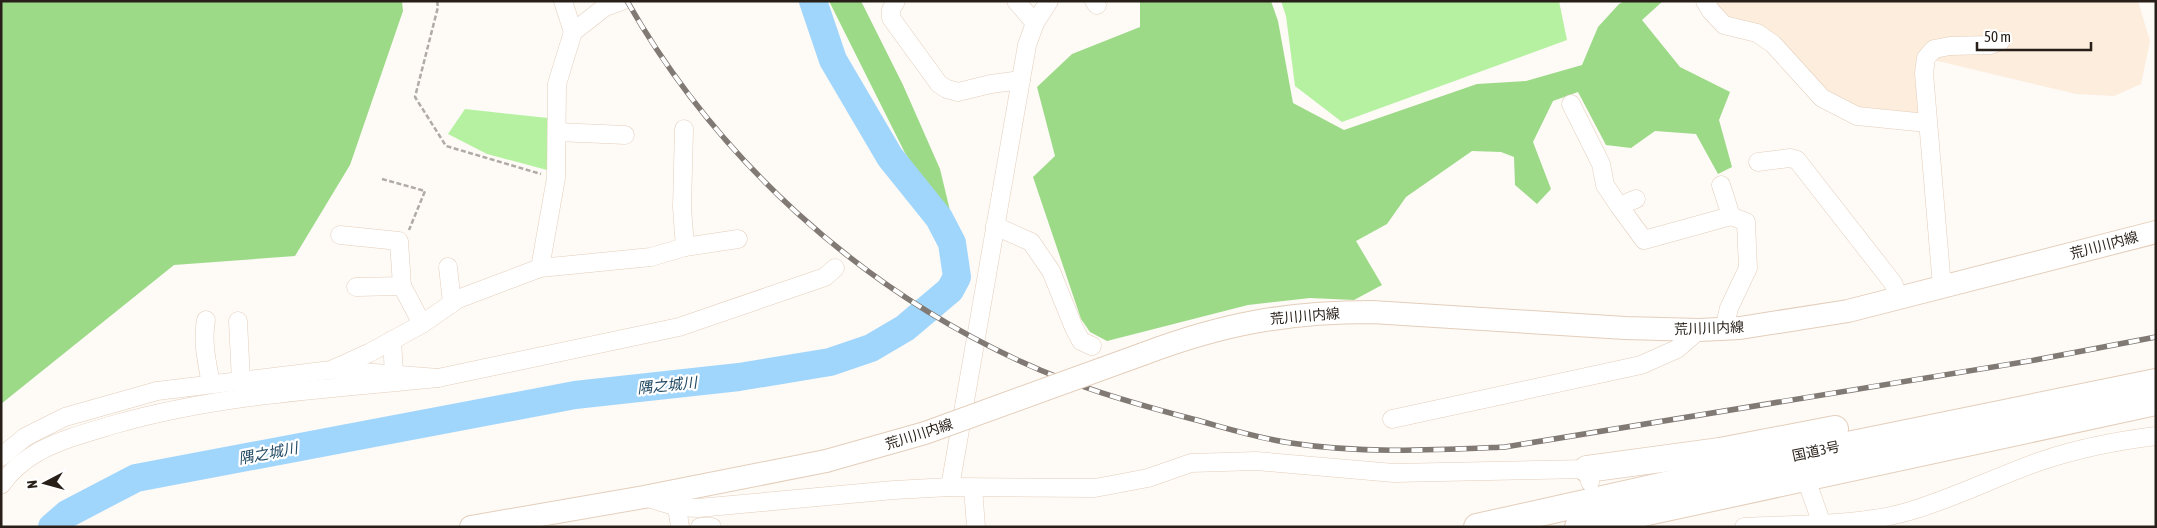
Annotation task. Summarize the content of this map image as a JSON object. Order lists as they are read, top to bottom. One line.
{"streets":{"highway":["国道3号"],"main road":["荒川川内線"]},"water":["隅之城川"],"scale_bar":"50 m","north":"left"}
